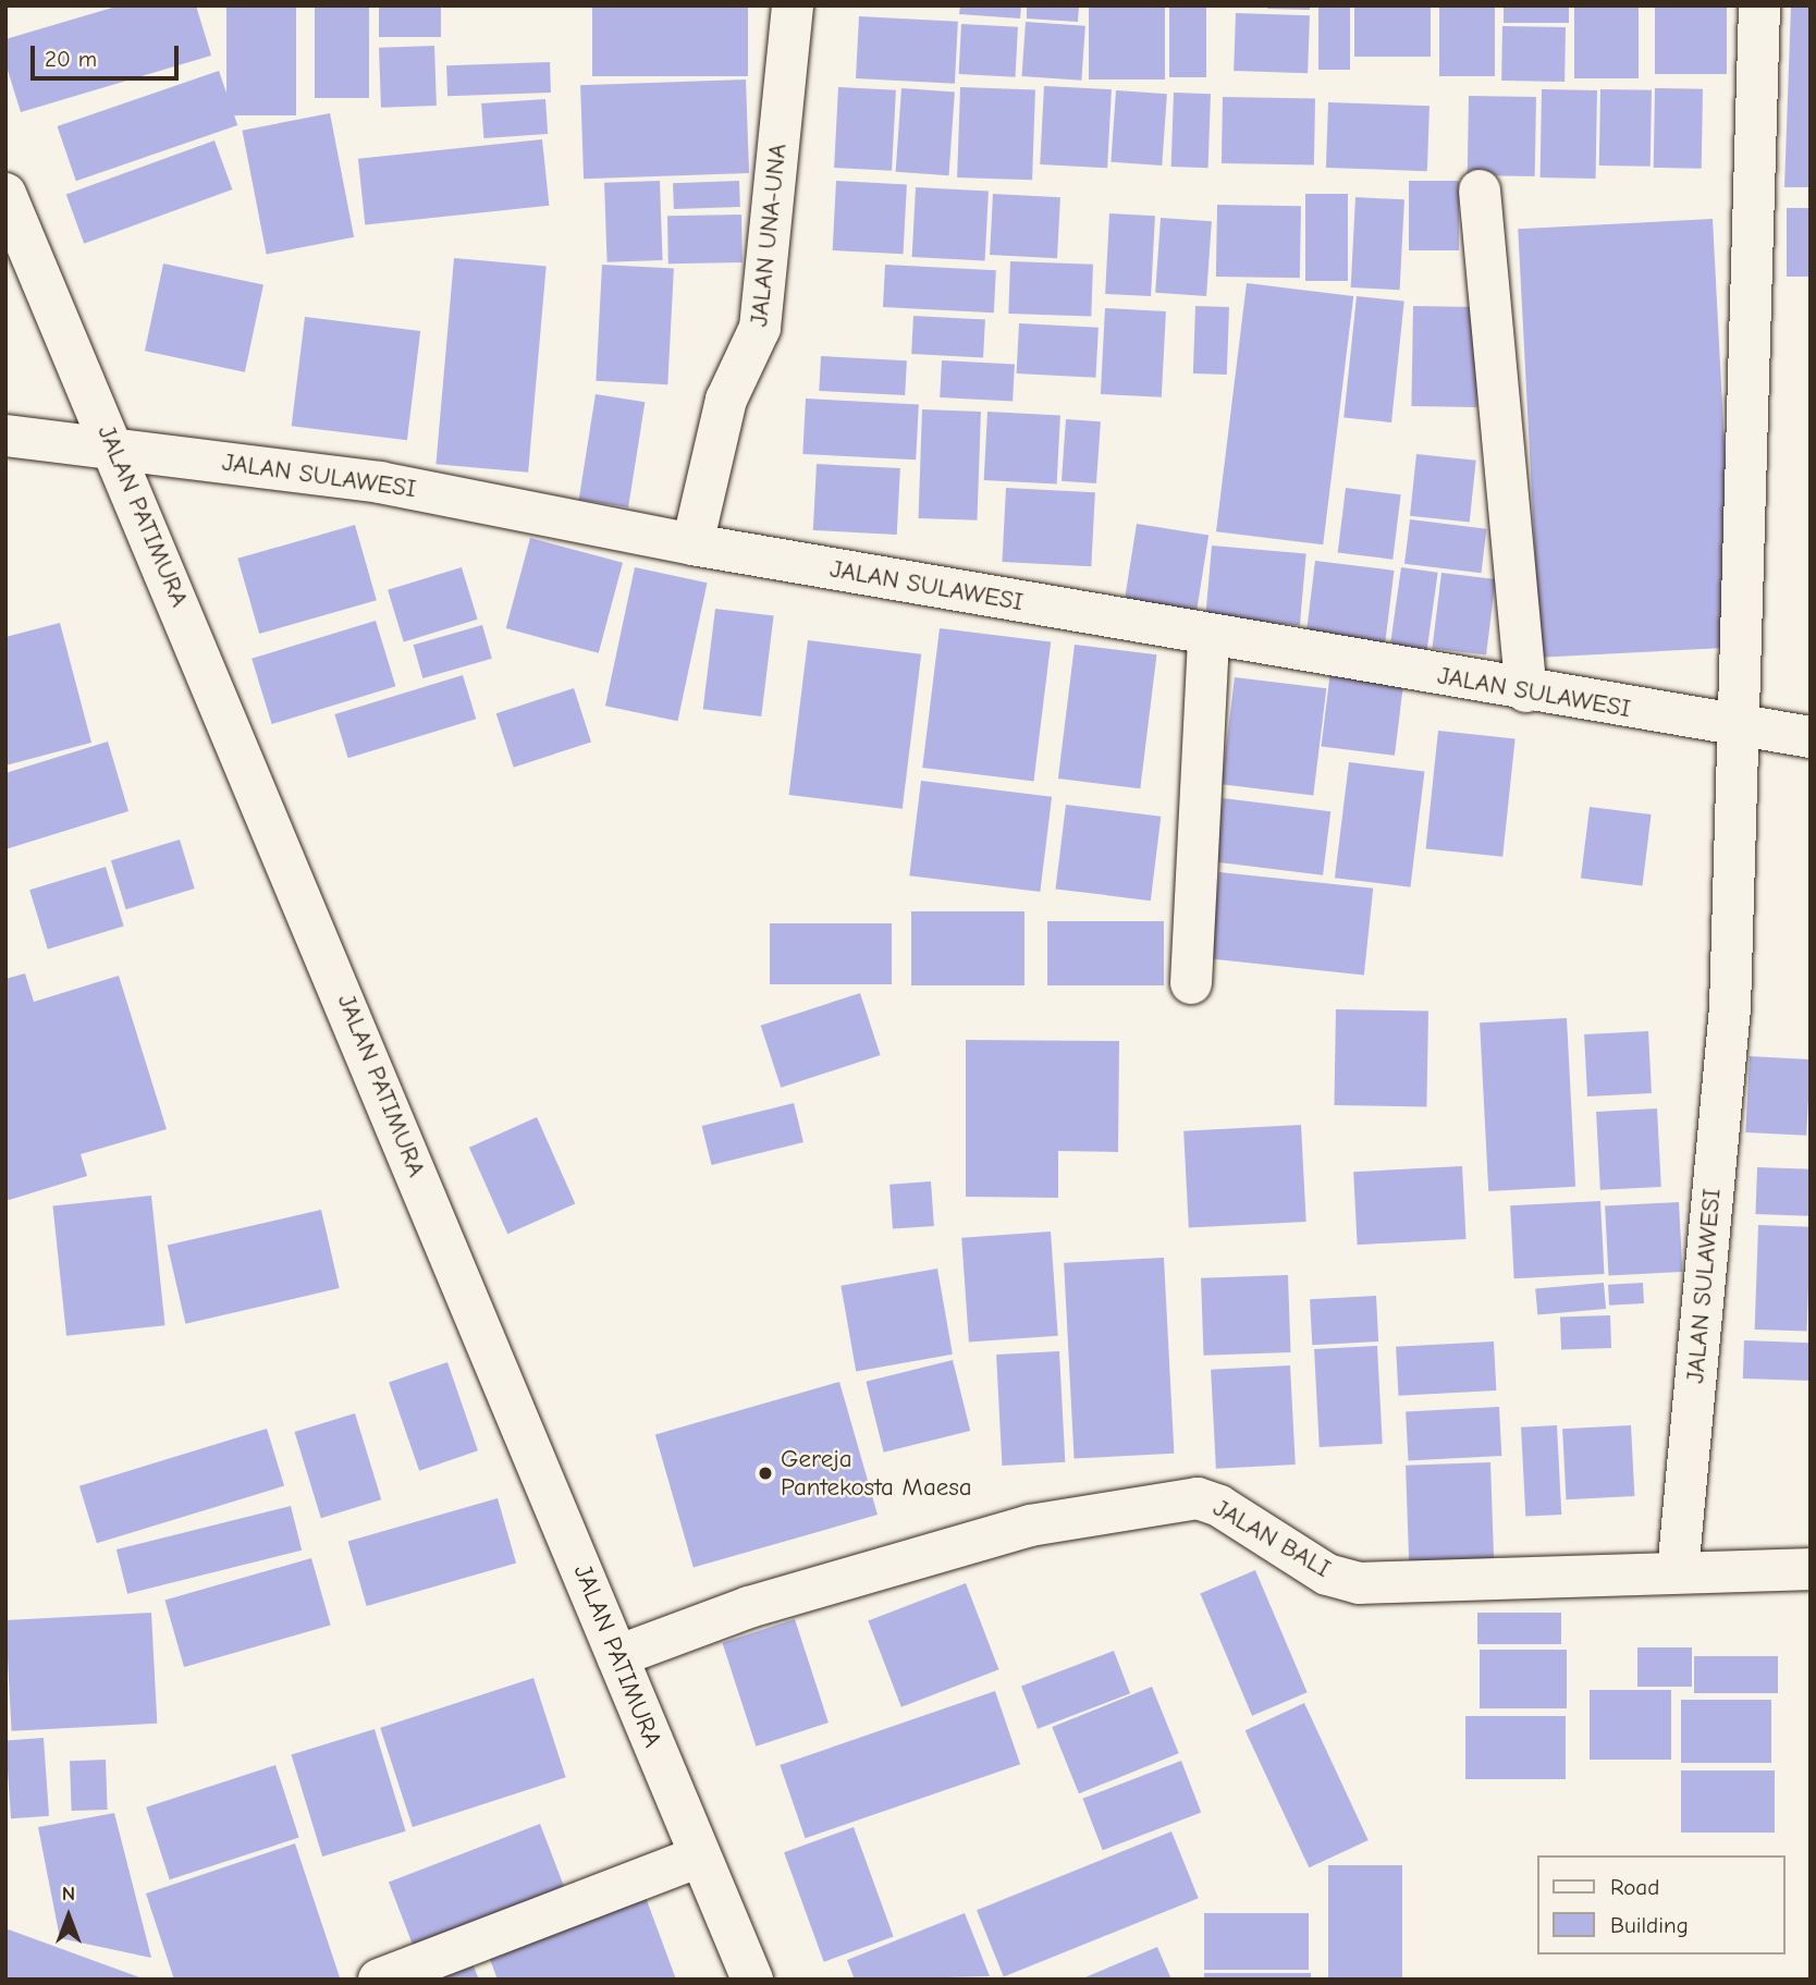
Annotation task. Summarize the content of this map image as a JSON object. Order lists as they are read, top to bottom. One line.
{"streets":{"street":["JALAN UNA-UNA","JALAN SULAWESI","JALAN PATIMURA","JALAN BALI"]},"crossings":[["JALAN UNA-UNA","JALAN SULAWESI"],["JALAN SULAWESI","JALAN PATIMURA"],["JALAN SULAWESI","JALAN BALI"],["JALAN PATIMURA","JALAN BALI"]],"places":["Gereja Pantekosta Maesa"],"legend":["Road","Building"],"scale_bar":"20 m","north":"top"}
